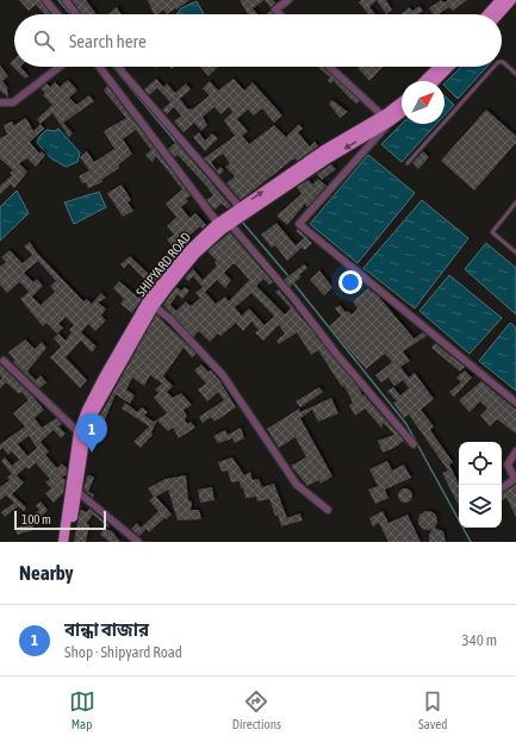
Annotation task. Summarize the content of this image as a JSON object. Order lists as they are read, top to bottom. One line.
{"streets":{"main road":["SHIPYARD ROAD"]},"scale_bar":"100 m","north":"top right","page":{"search":"Search here","pins":"1","scale":"100 m","heading":"Nearby","list":[{"mark":"1","name":"বান্ধা বাজার","note":"Shop · Shipyard Road","value":"340 m"}],"nav":["Map","Directions","Saved"]}}
